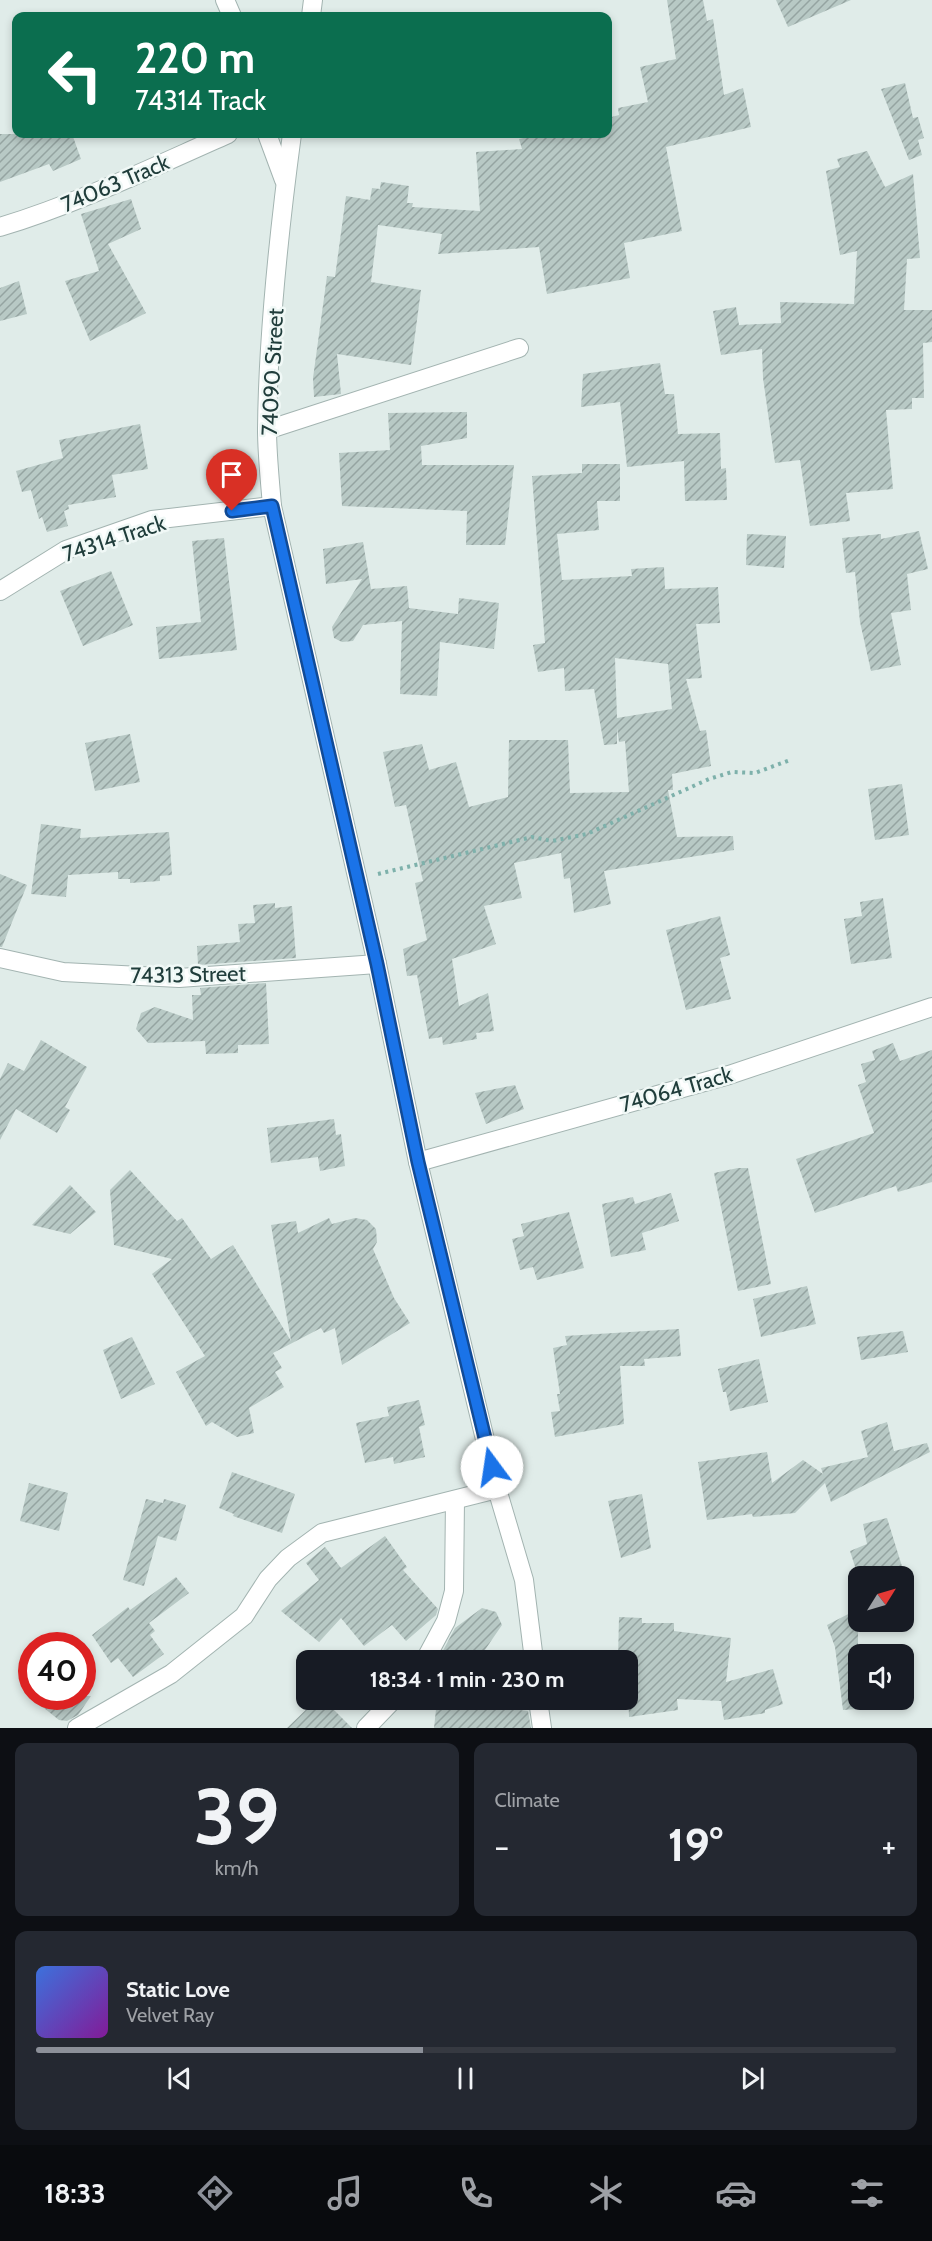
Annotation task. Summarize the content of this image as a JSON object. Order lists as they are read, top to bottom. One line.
{"streets":{"street":["74063 Track","74090 Street","74314 Track","74313 Street","74064 Track"]},"crossings":[["74090 Street","74314 Track"],["74090 Street","74313 Street"],["74090 Street","74064 Track"]],"north":"top right","page":{"turn":["220 m","74314 Track"],"limit":"40","trip":"18:34 · 1 min · 230 m","tile":[["39","km/h"],"Climate"],"heat":["−","19°","+"],"song":["Static Love","Velvet Ray"],"tabs":"18:33"}}
